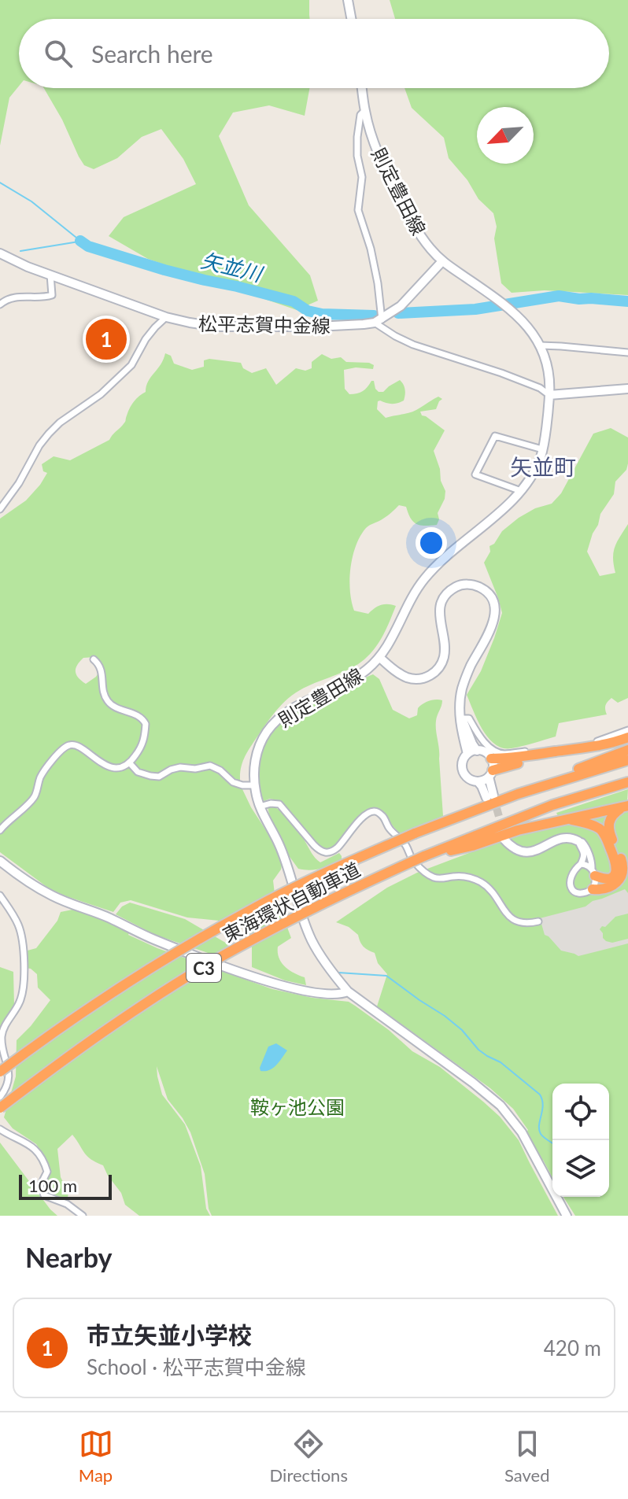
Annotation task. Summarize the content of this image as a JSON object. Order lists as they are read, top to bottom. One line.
{"streets":{"highway":["東海環状自動車道","C3"],"main road":["則定豊田線","松平志賀中金線"]},"districts":["矢並町"],"water":["矢並川"],"parks":["鞍ヶ池公園"],"scale_bar":"100 m","north":"bottom left","page":{"search":"Search here","pins":"1","scale":"100 m","heading":"Nearby","list":[{"mark":"1","name":"市立矢並小学校","note":"School · 松平志賀中金線","value":"420 m"}],"nav":["Map","Directions","Saved"]}}
